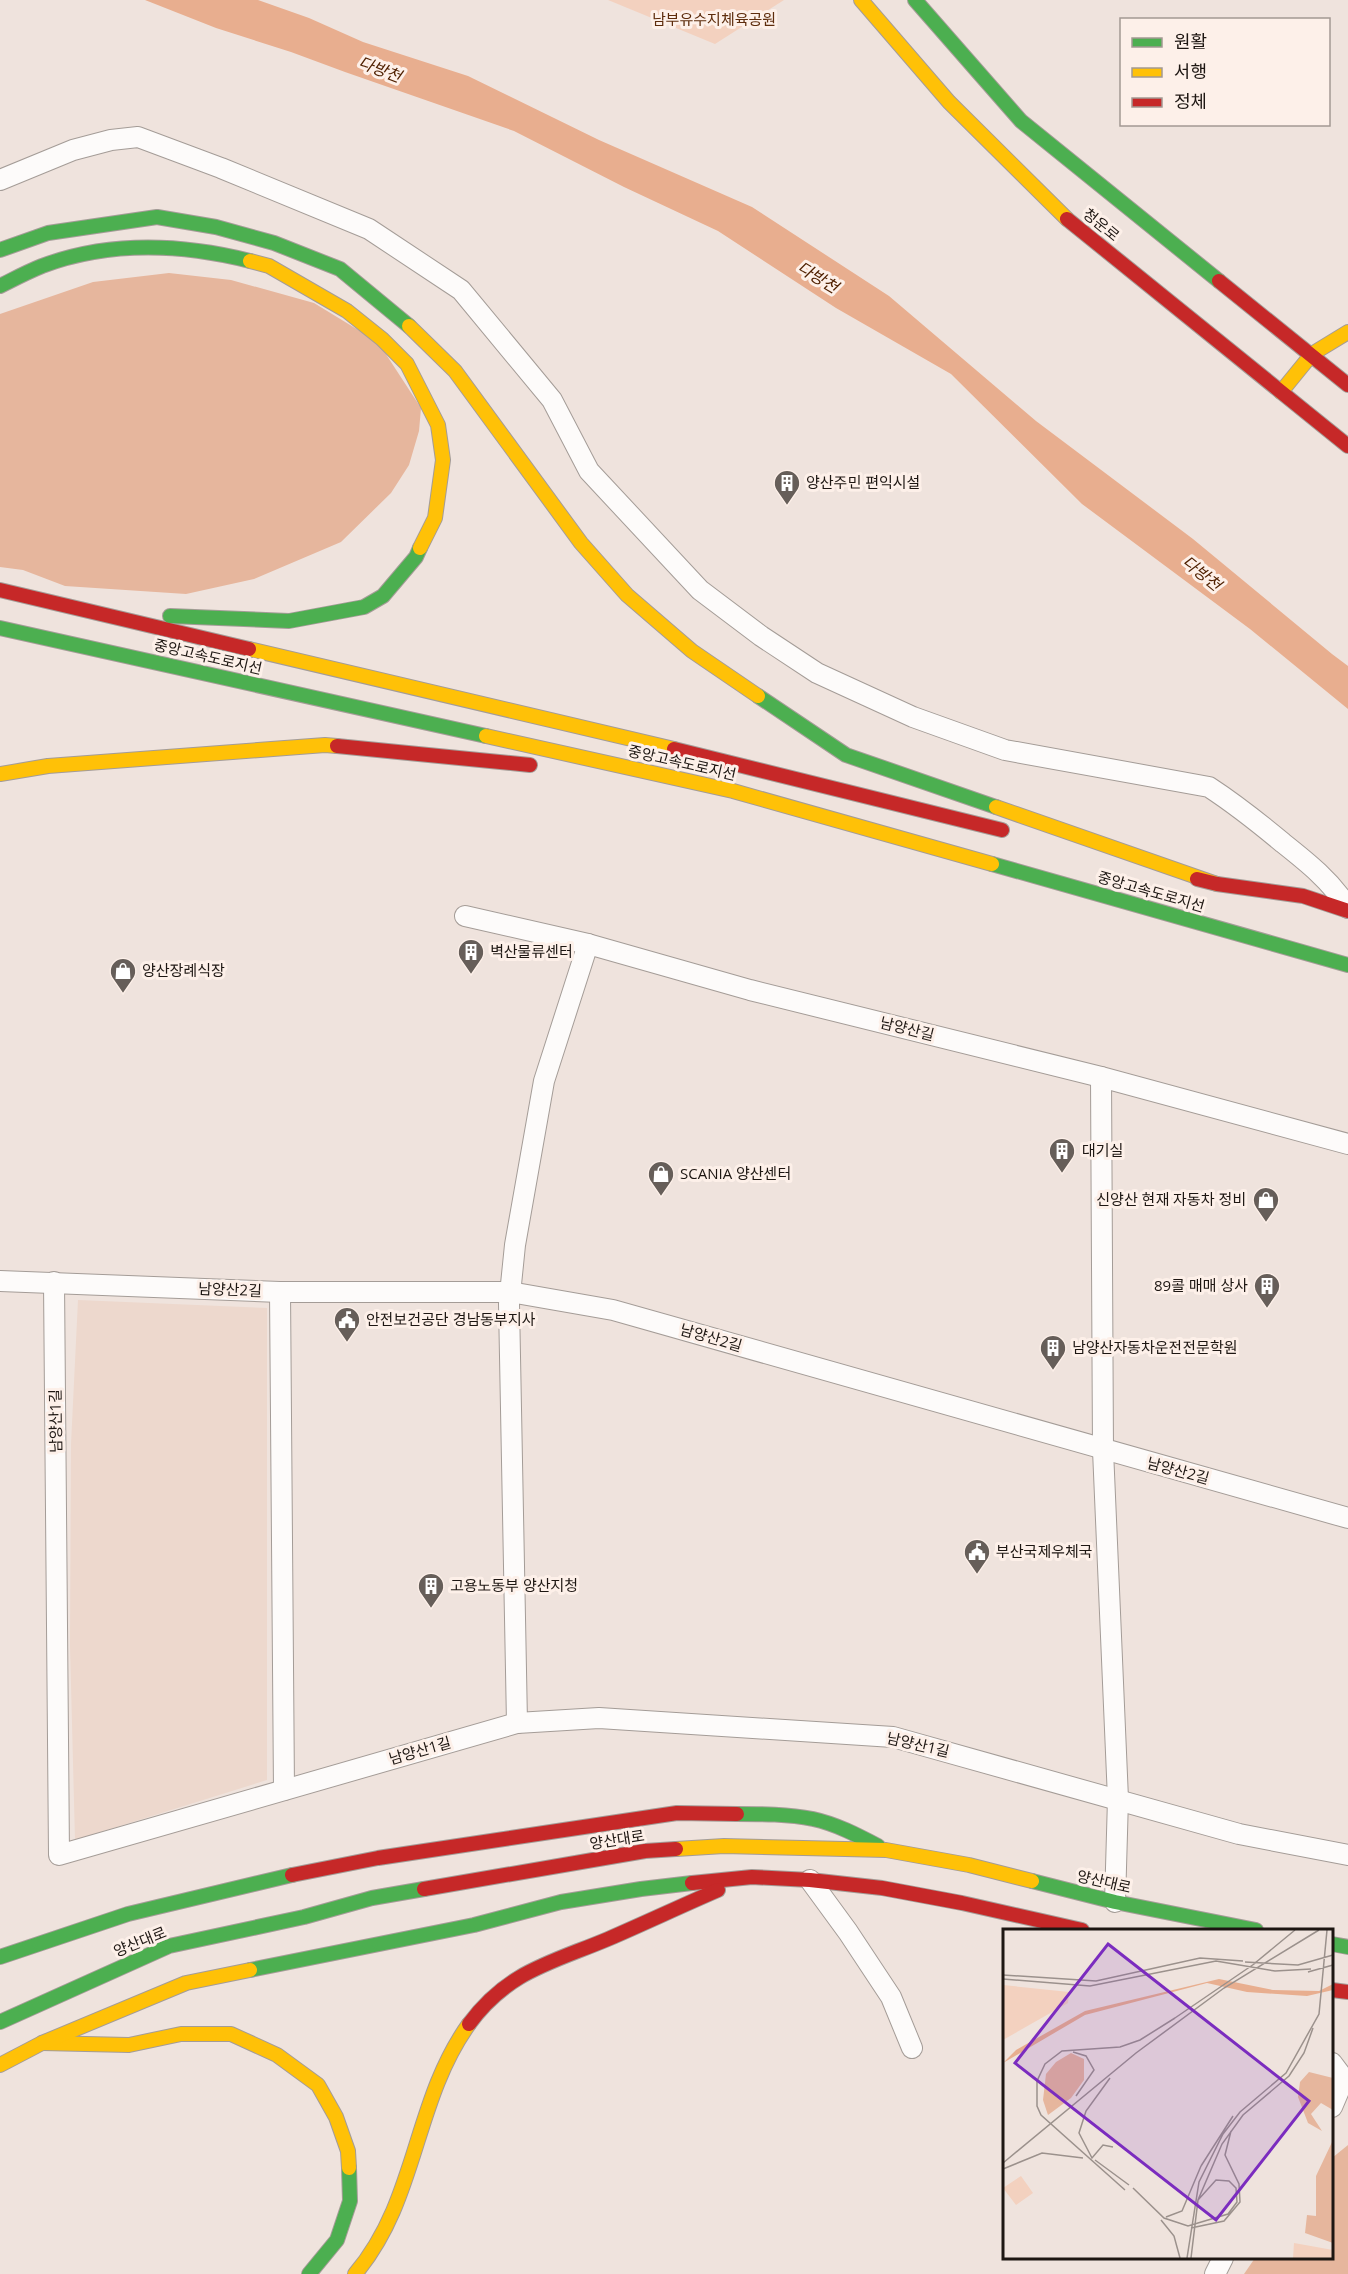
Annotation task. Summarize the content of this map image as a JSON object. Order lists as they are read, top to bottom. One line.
{"streets":{"main road":["청운로","중앙고속도로지선","양산대로"],"street":["남양산길","남양산2길","남양산1길"]},"crossings":[["남양산2길","남양산1길"]],"water":["다방천"],"parks":["남부유수지체육공원"],"places":{"building":["양산주민 편익시설","벽산물류센터","대기실","89콜 매매 상사","남양산자동차운전전문학원","고용노동부 양산지청"],"shop":["양산장례식장","SCANIA 양산센터","신양산 현재 자동차 정비"],"public building":["안전보건공단 경남동부지사","부산국제우체국"]},"legend":["원활","서행","정체"]}
